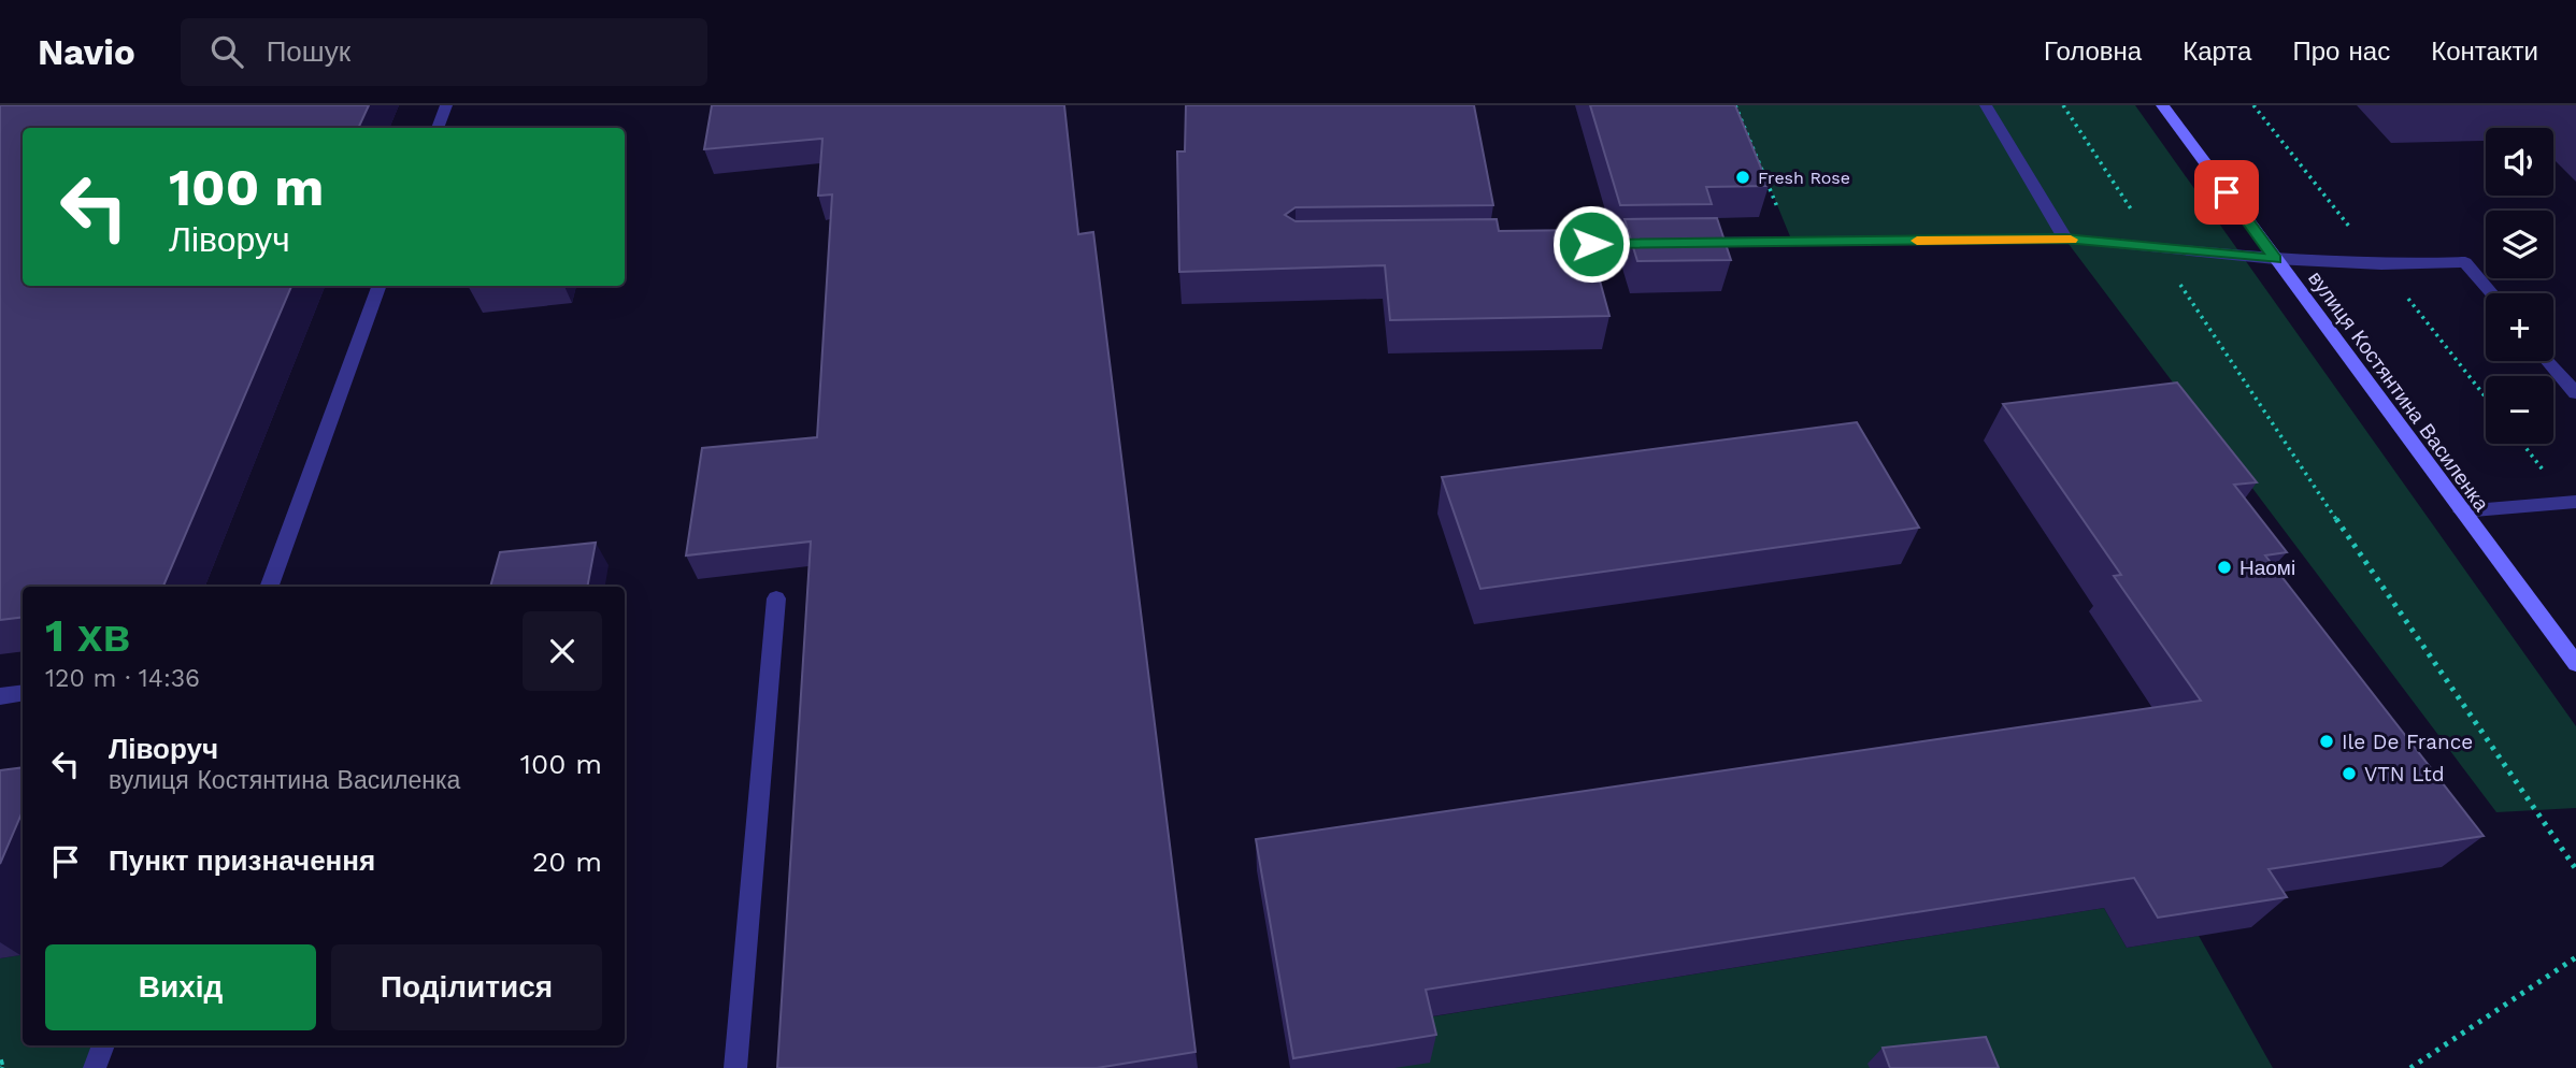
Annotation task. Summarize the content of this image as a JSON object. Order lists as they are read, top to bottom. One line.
{"streets":{"street":["вулиця Костянтина Василенка"]},"places":["Fresh Rose","Наомі","Ile De France","VTN Ltd"],"page":{"header":"Navio","search":"Пошук","nav":["Головна","Карта","Про нас","Контакти"],"map_buttons":["+","−"],"turn":["100 m","Ліворуч"],"heading":["1 хв","120 m · 14:36"],"list":[{"name":"Ліворуч","note":"вулиця Костянтина Василенка","value":"100 m"},{"name":"Пункт призначення","value":"20 m"}],"buttons":["Вихід","Поділитися"]}}
